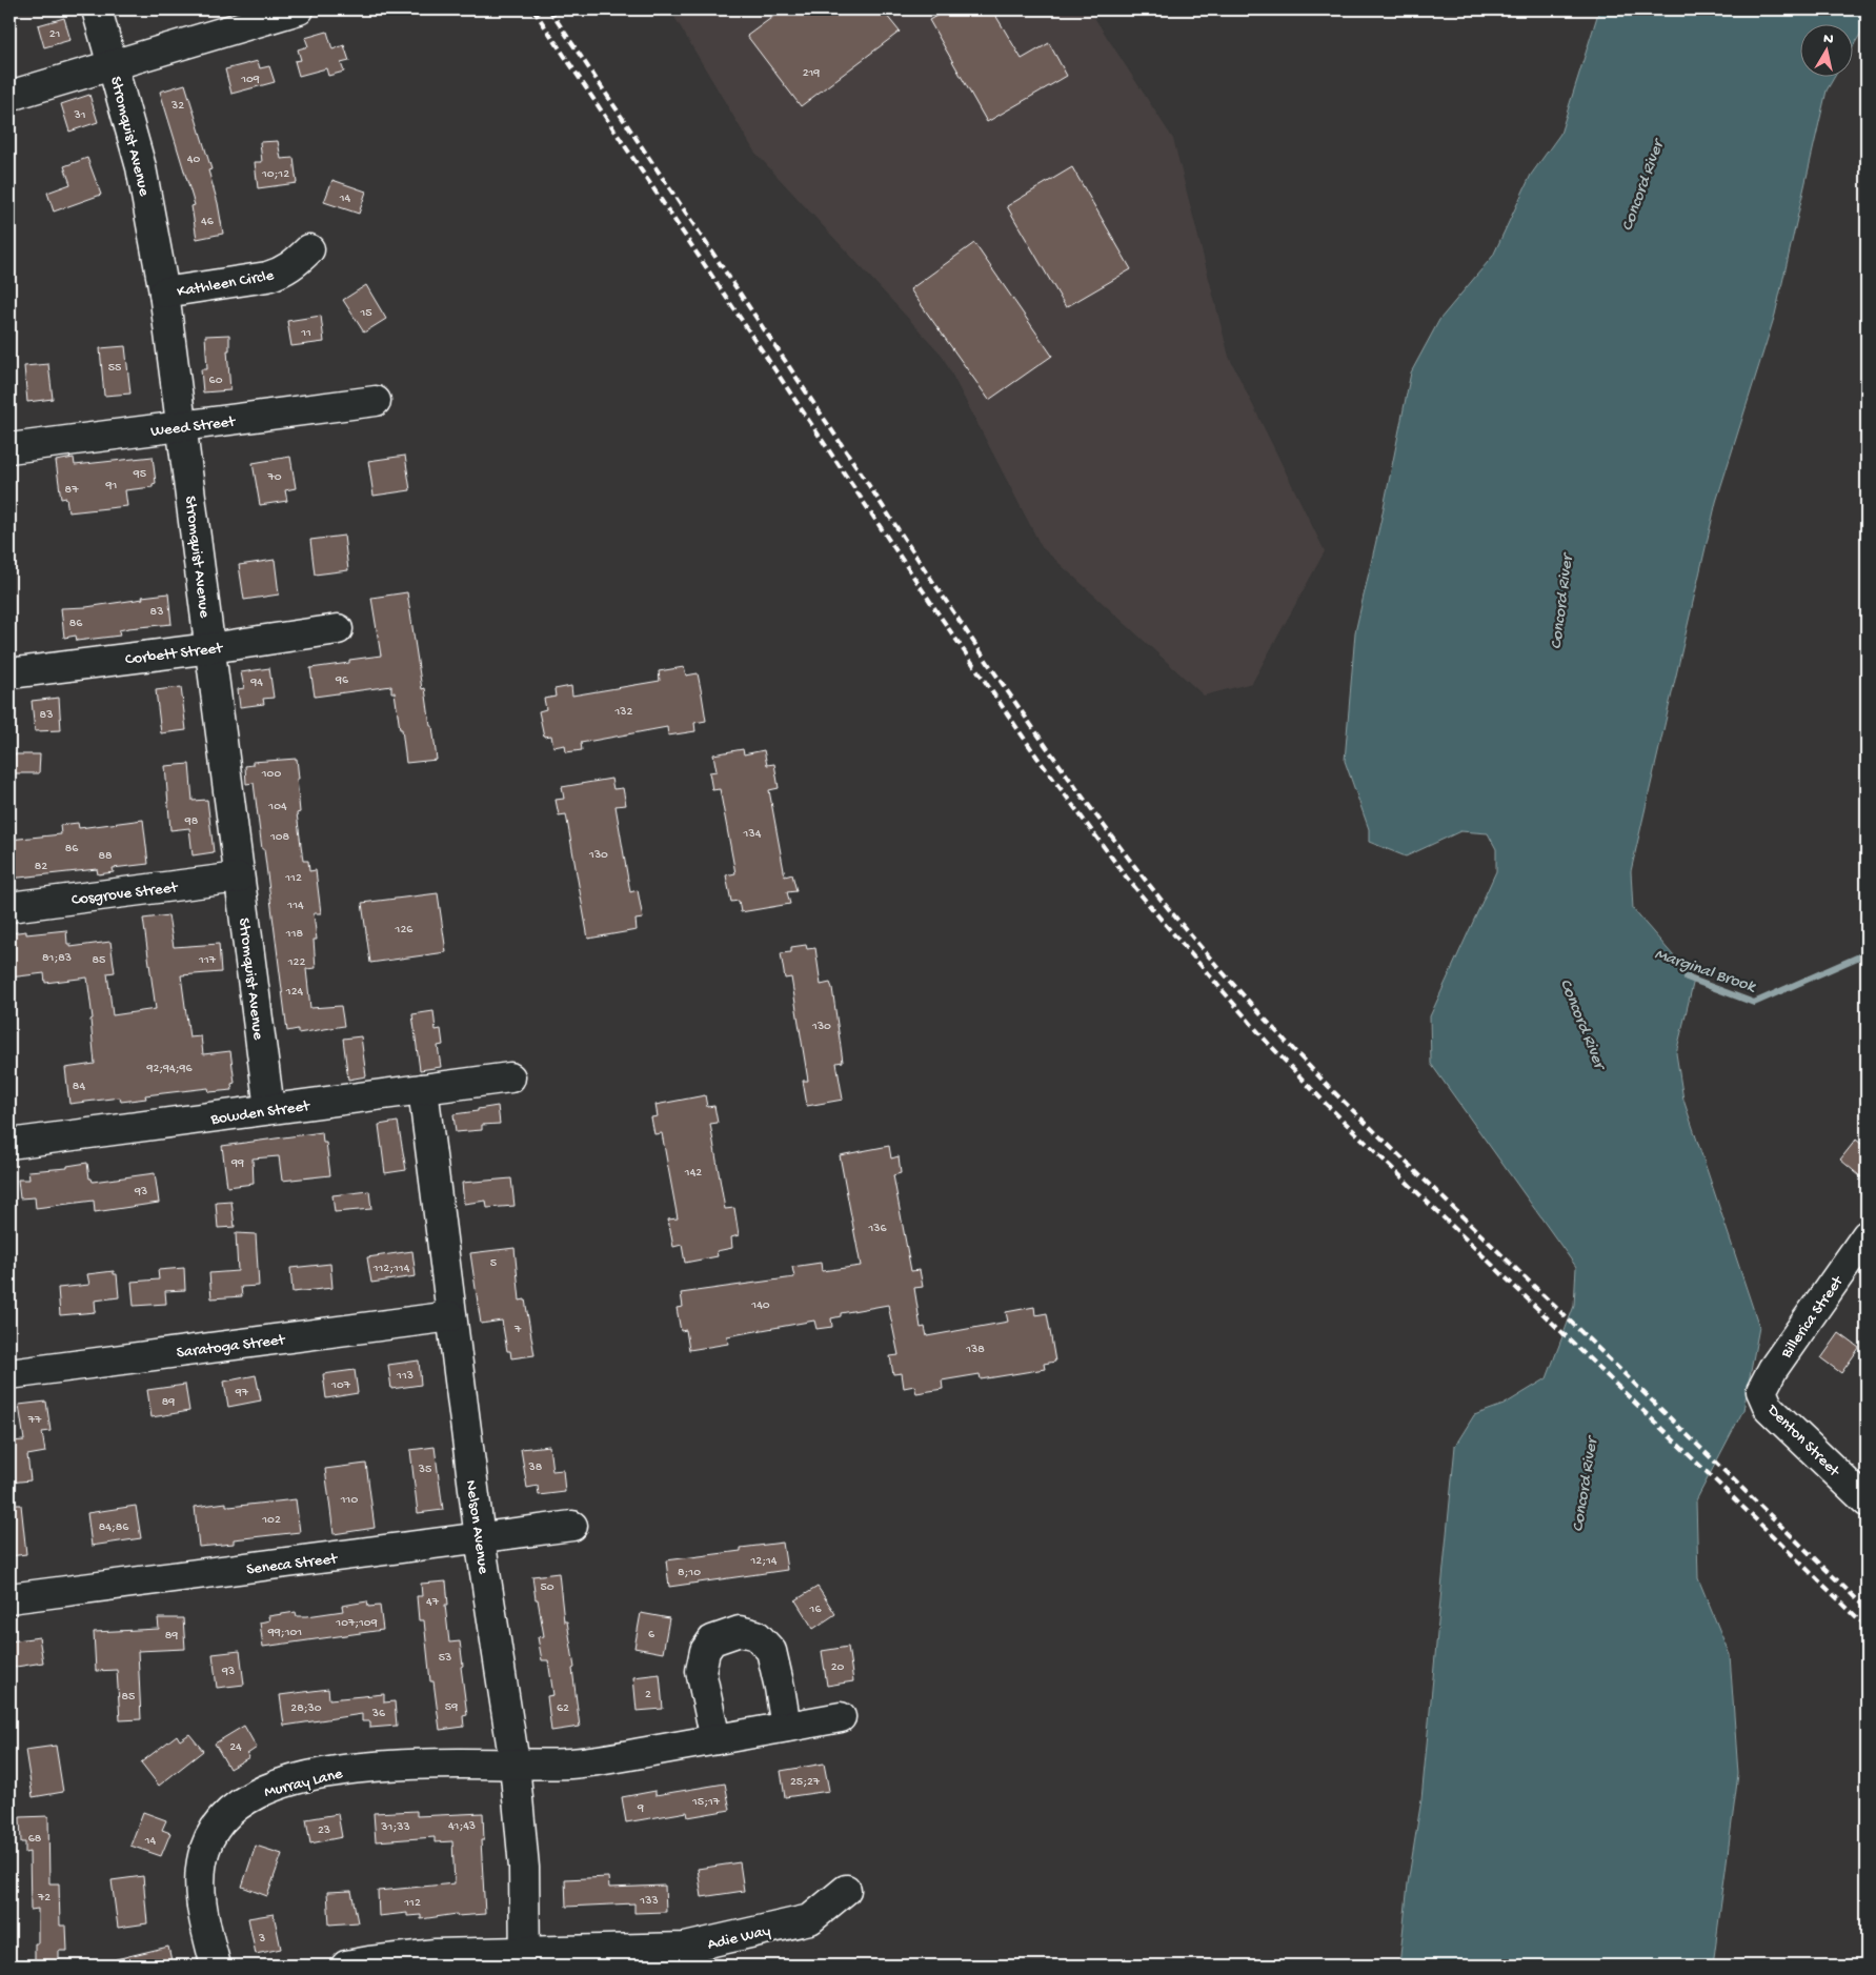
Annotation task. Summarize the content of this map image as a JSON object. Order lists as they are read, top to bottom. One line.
{"streets":{"street":["Stromquist Avenue","Kathleen Circle","Weed Street","Corbett Street","Cosgrove Street","Bowden Street","Billerica Street","Saratoga Street","Denton Street","Nelson Avenue","Seneca Street","Murray Lane","Adie Way"]},"crossings":[["Stromquist Avenue","Kathleen Circle"],["Stromquist Avenue","Weed Street"],["Stromquist Avenue","Corbett Street"],["Stromquist Avenue","Cosgrove Street"],["Stromquist Avenue","Bowden Street"],["Bowden Street","Nelson Avenue"],["Billerica Street","Denton Street"],["Saratoga Street","Nelson Avenue"],["Nelson Avenue","Seneca Street"],["Nelson Avenue","Murray Lane"],["Nelson Avenue","Adie Way"]],"water":["Concord River","Marginal Brook"],"house_numbers":["21","219","109","32","31","40","10;12","14","46","15","11","55","60","95","70","91","87","83","86","96","94","132","83","100","104","98","134","108","86","130","88","82","112","114","126","118","81;83","85","117","122","124","130","92;94;96","84","99","142","93","136","5","112;114","140","7","138","113","107","97","89","77","38","35","110","102","84;86","12;14","8;10","50","47","16","107;109","99;101","6","89","53","20","93","2","85","59","28;30","62","36","24","25;27","15;17","9","41;43","31;33","23","68","14","72","133","112","3"],"north":"top"}
